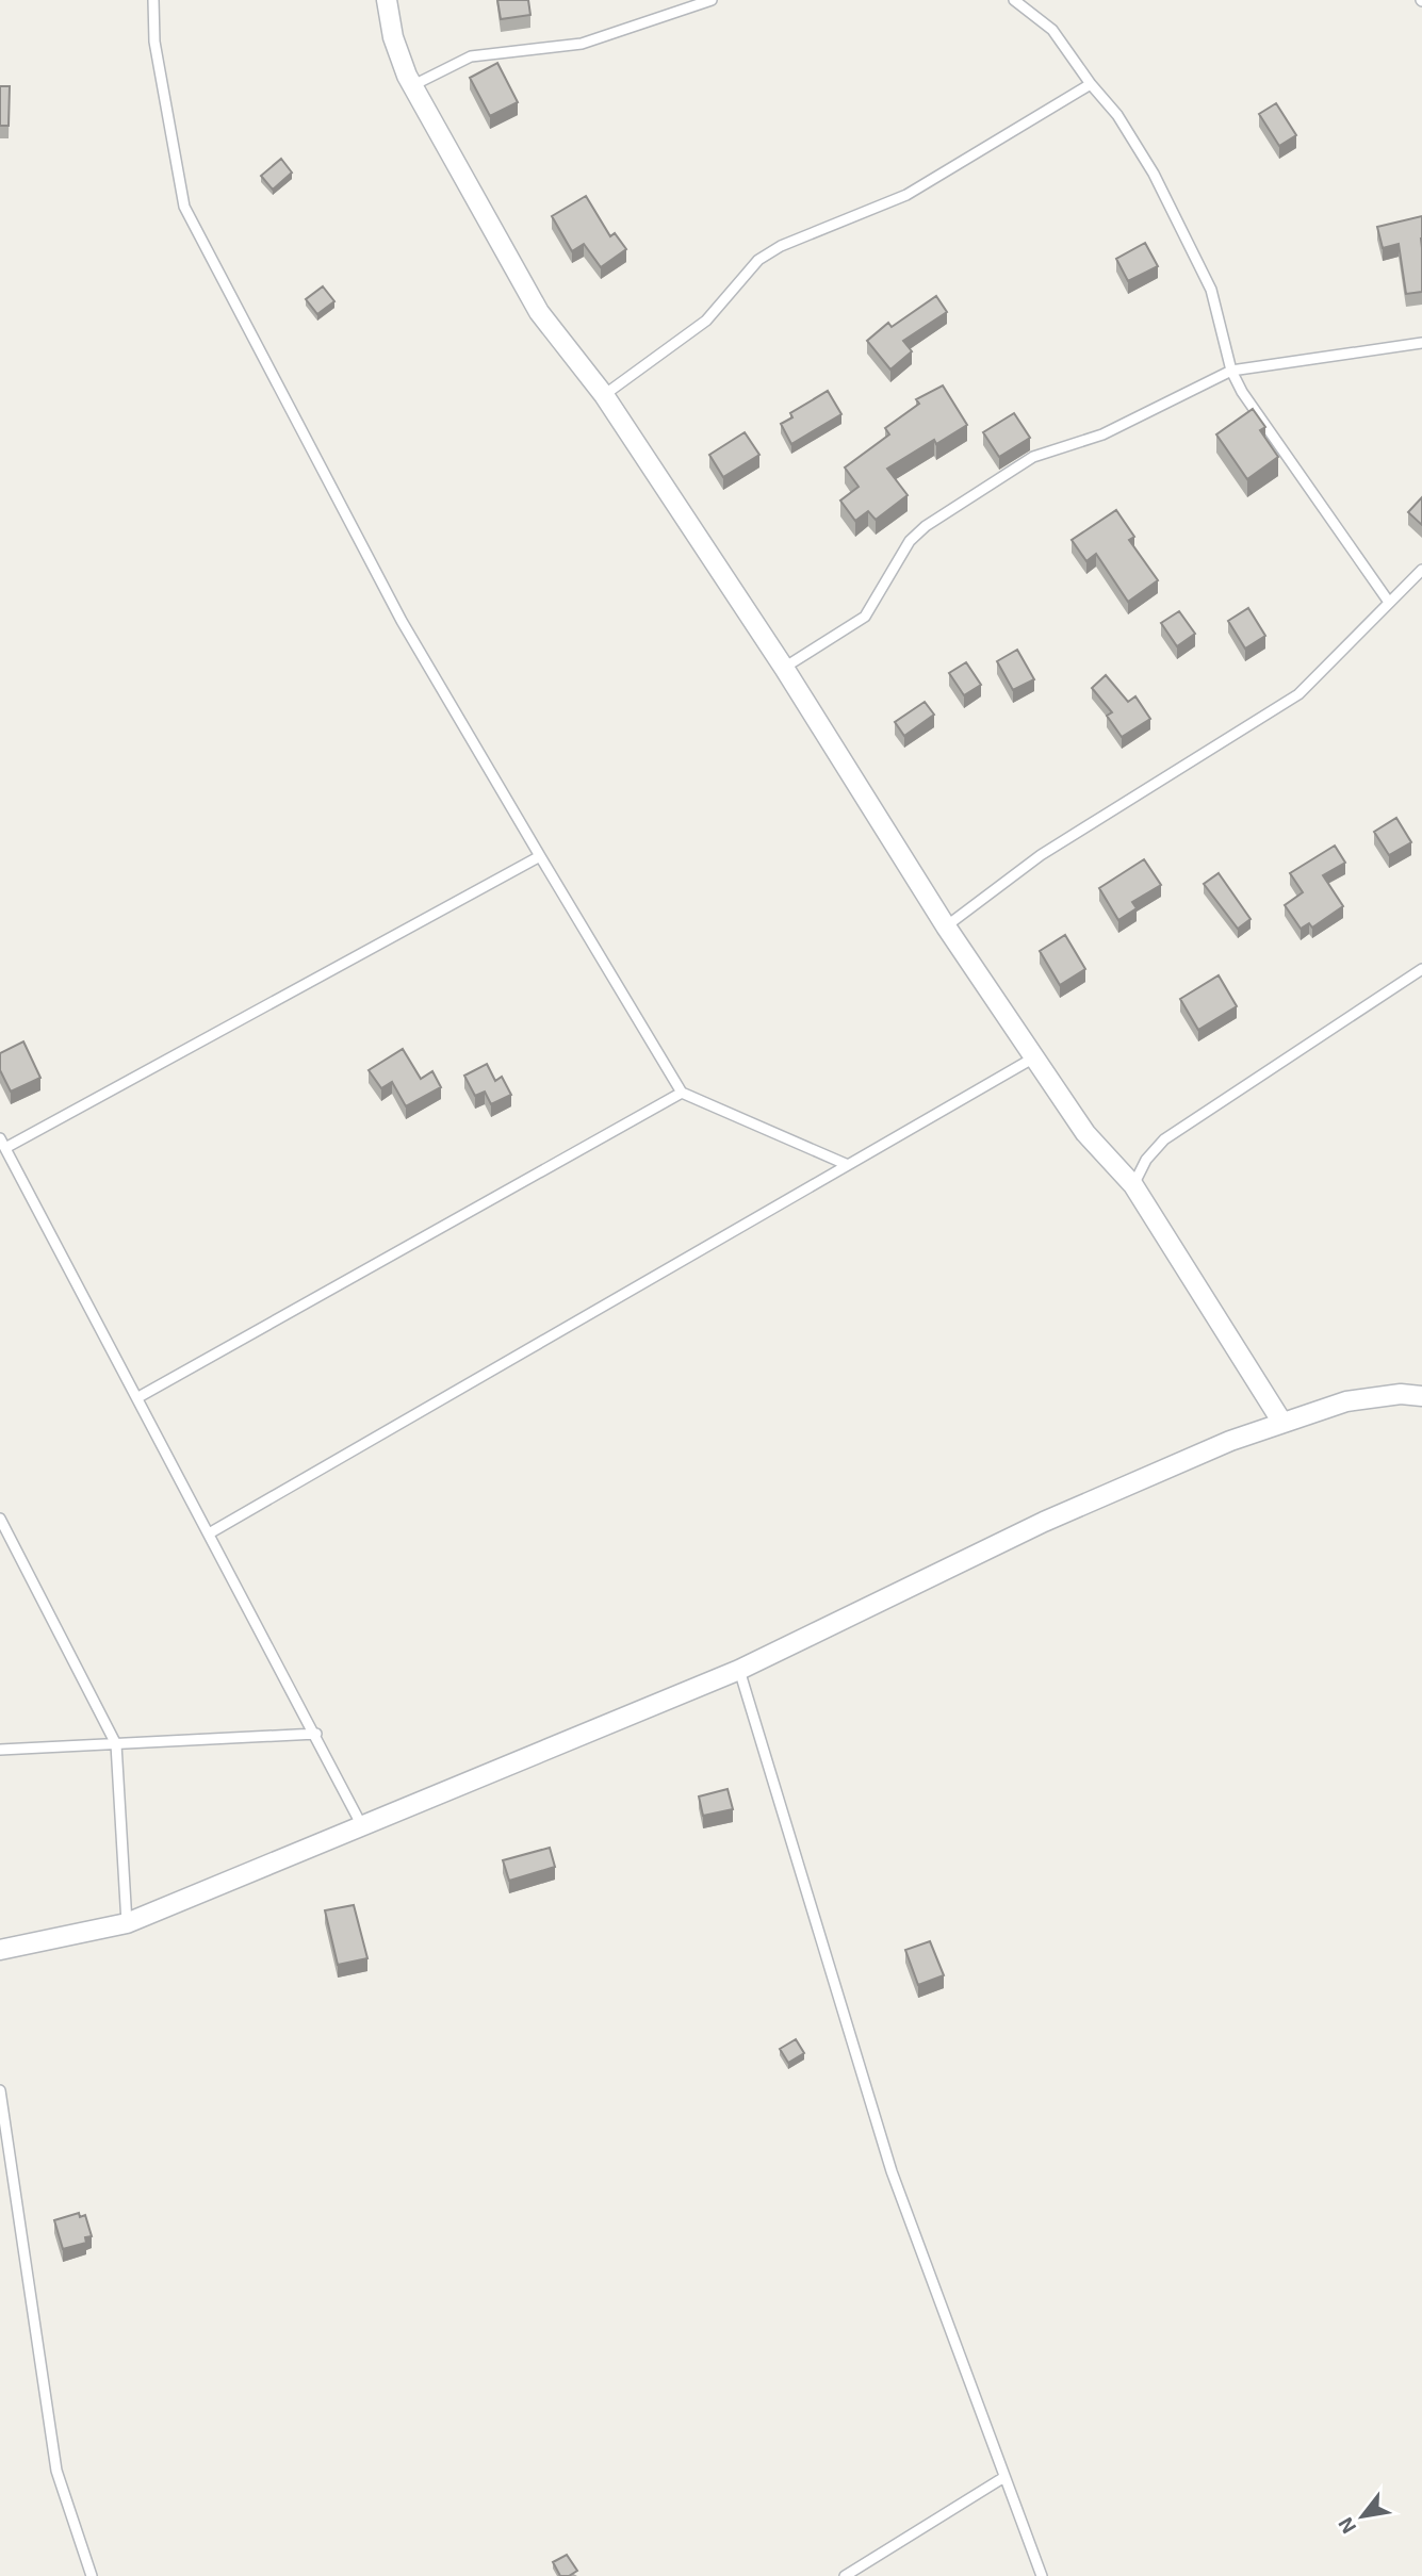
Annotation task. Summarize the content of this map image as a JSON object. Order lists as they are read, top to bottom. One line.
{"north":"bottom left"}
